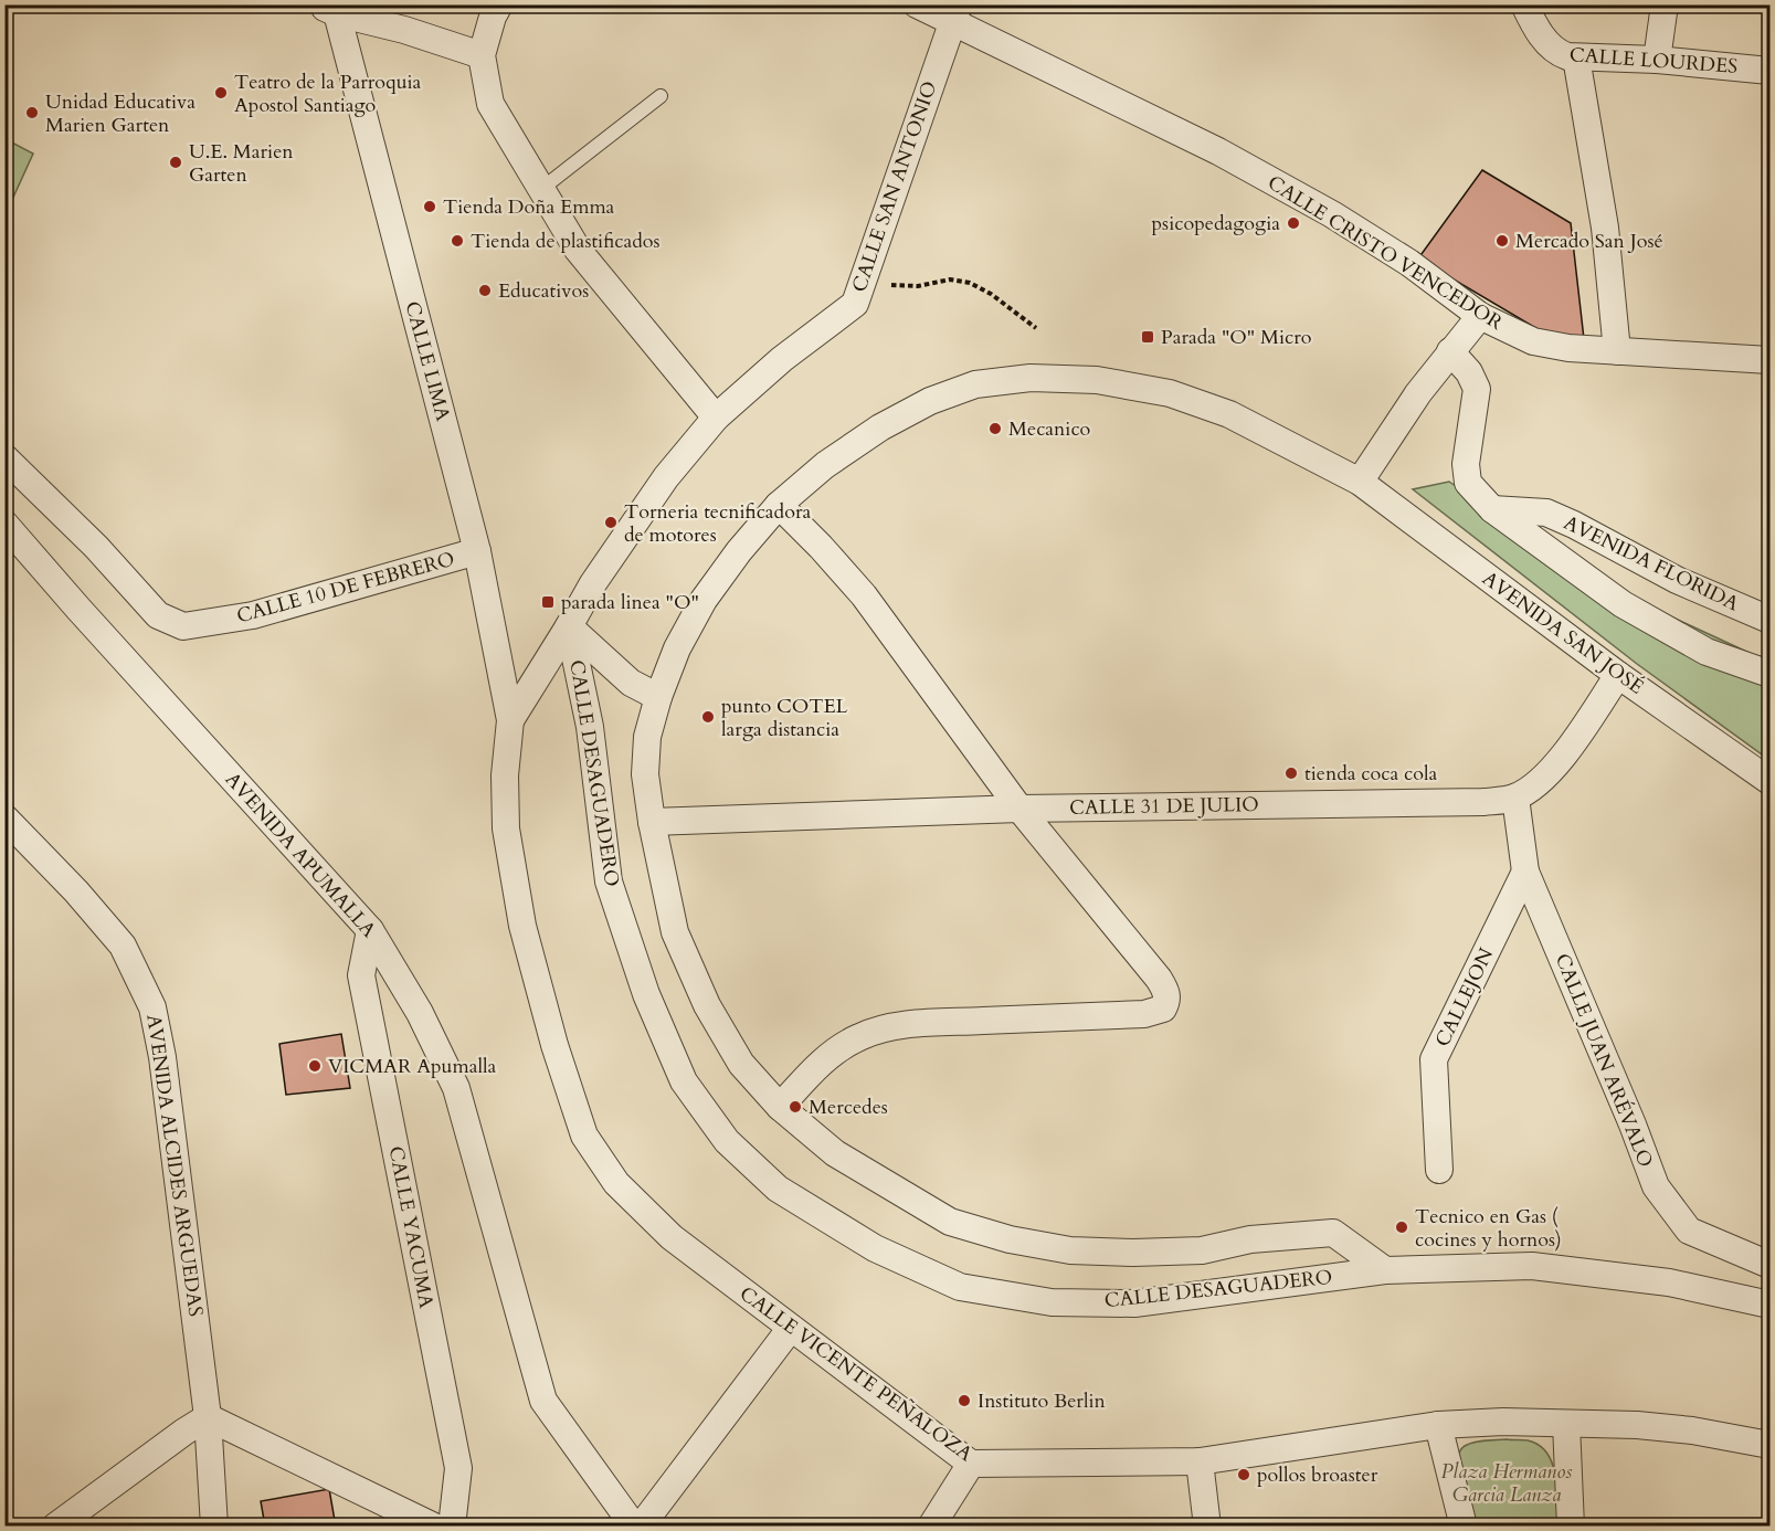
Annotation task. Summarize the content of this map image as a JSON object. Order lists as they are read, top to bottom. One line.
{"streets":{"street":["CALLE LOURDES","CALLE SAN ANTONIO","CALLE CRISTO VENCEDOR","CALLE LIMA","AVENIDA FLORIDA","CALLE 10 DE FEBRERO","AVENIDA SAN JOSÉ","CALLE DESAGUADERO","CALLE 31 DE JULIO","AVENIDA APUMALLA","CALLEJON","CALLE JUAN ARÉVALO","AVENIDA ALCIDES ARGUEDAS","CALLE YACUMA","CALLE VICENTE PEÑALOZA"]},"crossings":[["CALLE SAN ANTONIO","CALLE CRISTO VENCEDOR"],["CALLE SAN ANTONIO","CALLE LIMA"],["CALLE SAN ANTONIO","CALLE DESAGUADERO"],["CALLE SAN ANTONIO","CALLE VICENTE PEÑALOZA"],["CALLE LIMA","CALLE 10 DE FEBRERO"],["CALLE LIMA","CALLE VICENTE PEÑALOZA"],["AVENIDA SAN JOSÉ","CALLE DESAGUADERO"],["AVENIDA SAN JOSÉ","CALLE 31 DE JULIO"],["CALLE DESAGUADERO","CALLE 31 DE JULIO"],["CALLE 31 DE JULIO","CALLE JUAN ARÉVALO"],["AVENIDA APUMALLA","CALLE YACUMA"],["CALLEJON","CALLE JUAN ARÉVALO"]],"parks":["Plaza Hermanos Garcia Lanza"],"places":{"other":["Teatro de la Parroquia Apostol Santiago","Unidad Educativa Marien Garten","U.E. Marien Garten","Tienda Doña Emma","psicopedagogia","Tienda de plastificados","Mercado San José","Educativos","Mecanico","Torneria tecnificadora de motores","punto COTEL larga distancia","tienda coca cola","VICMAR Apumalla","Mercedes","Tecnico en Gas ( cocines y hornos)","Instituto Berlin","pollos broaster"],"transit":["Parada \"O\" Micro","parada linea \"O\""]}}
